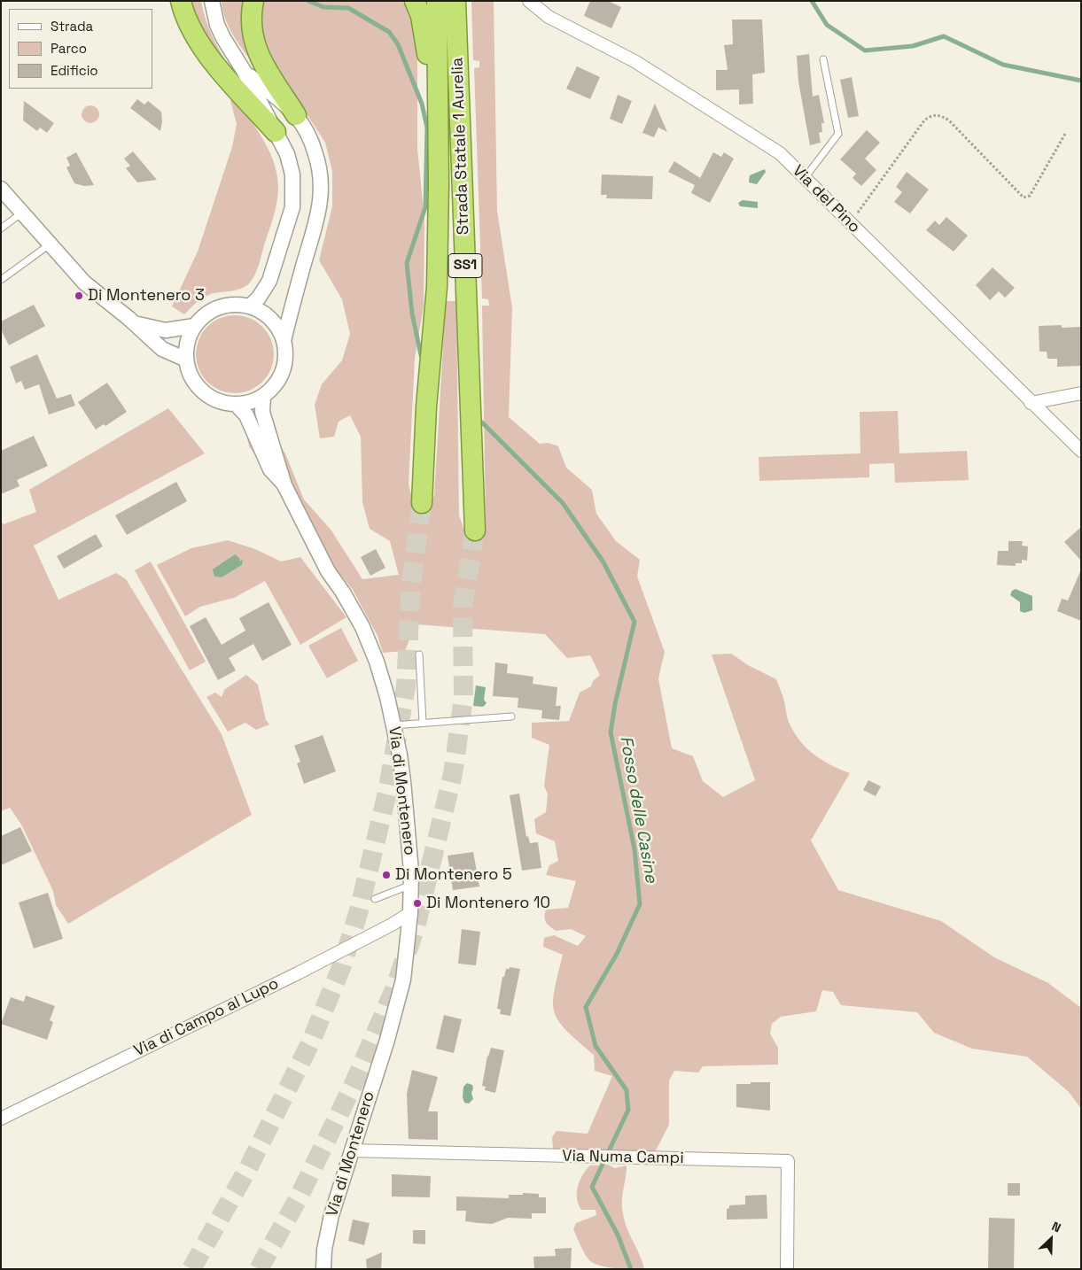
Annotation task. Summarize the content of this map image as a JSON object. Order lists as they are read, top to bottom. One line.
{"streets":{"highway":["Strada Statale 1 Aurelia","SS1"],"street":["Via del Pino","Via di Montenero","Via di Campo al Lupo","Via Numa Campi"]},"crossings":[["Via di Montenero","Via di Campo al Lupo"],["Via di Montenero","Via Numa Campi"]],"water":["Fosso delle Casine"],"places":["Di Montenero 3","Di Montenero 5","Di Montenero 10"],"legend":["Strada","Parco","Edificio"],"north":"top right"}
